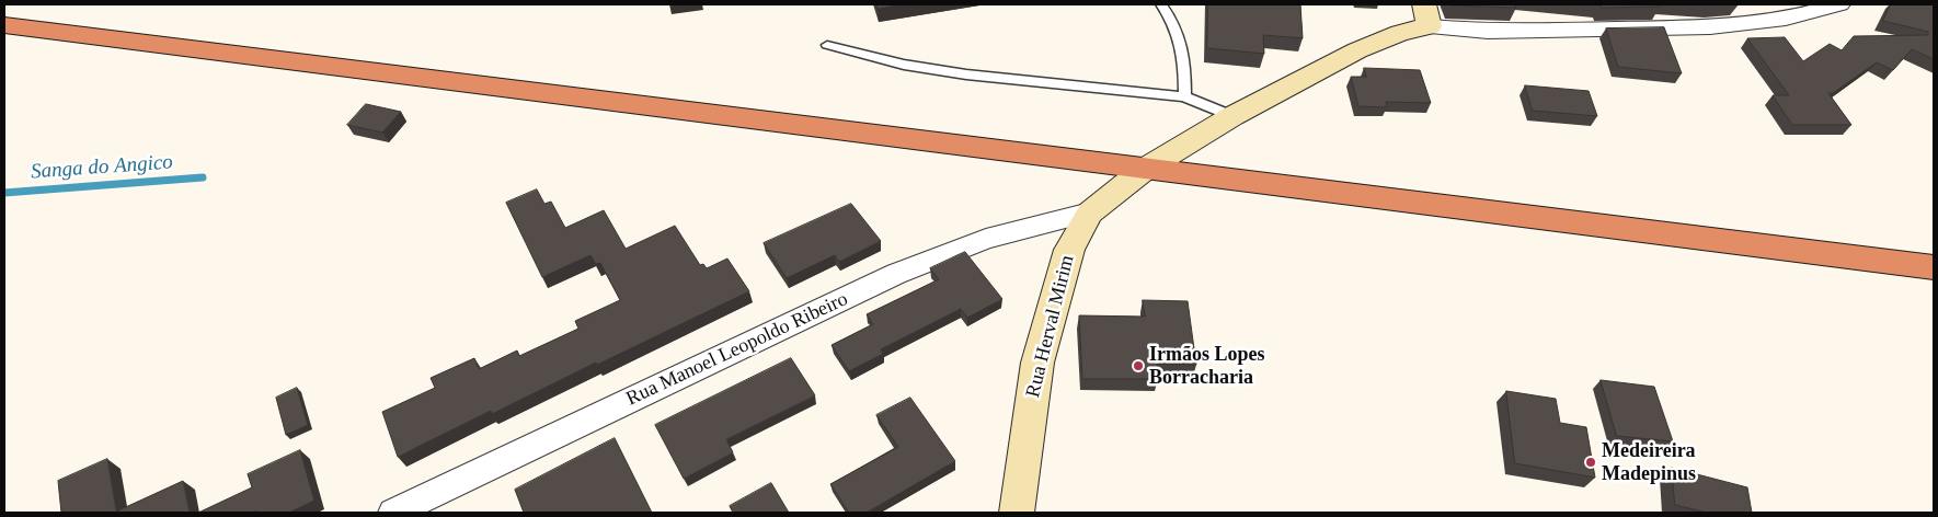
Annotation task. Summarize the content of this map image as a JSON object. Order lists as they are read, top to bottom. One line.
{"streets":{"street":["Rua Herval Mirim","Rua Manoel Leopoldo Ribeiro"]},"crossings":[["Rua Herval Mirim","Rua Manoel Leopoldo Ribeiro"]],"water":["Sanga do Angico"],"places":["Irmãos Lopes Borracharia","Medeireira Madepinus"]}
